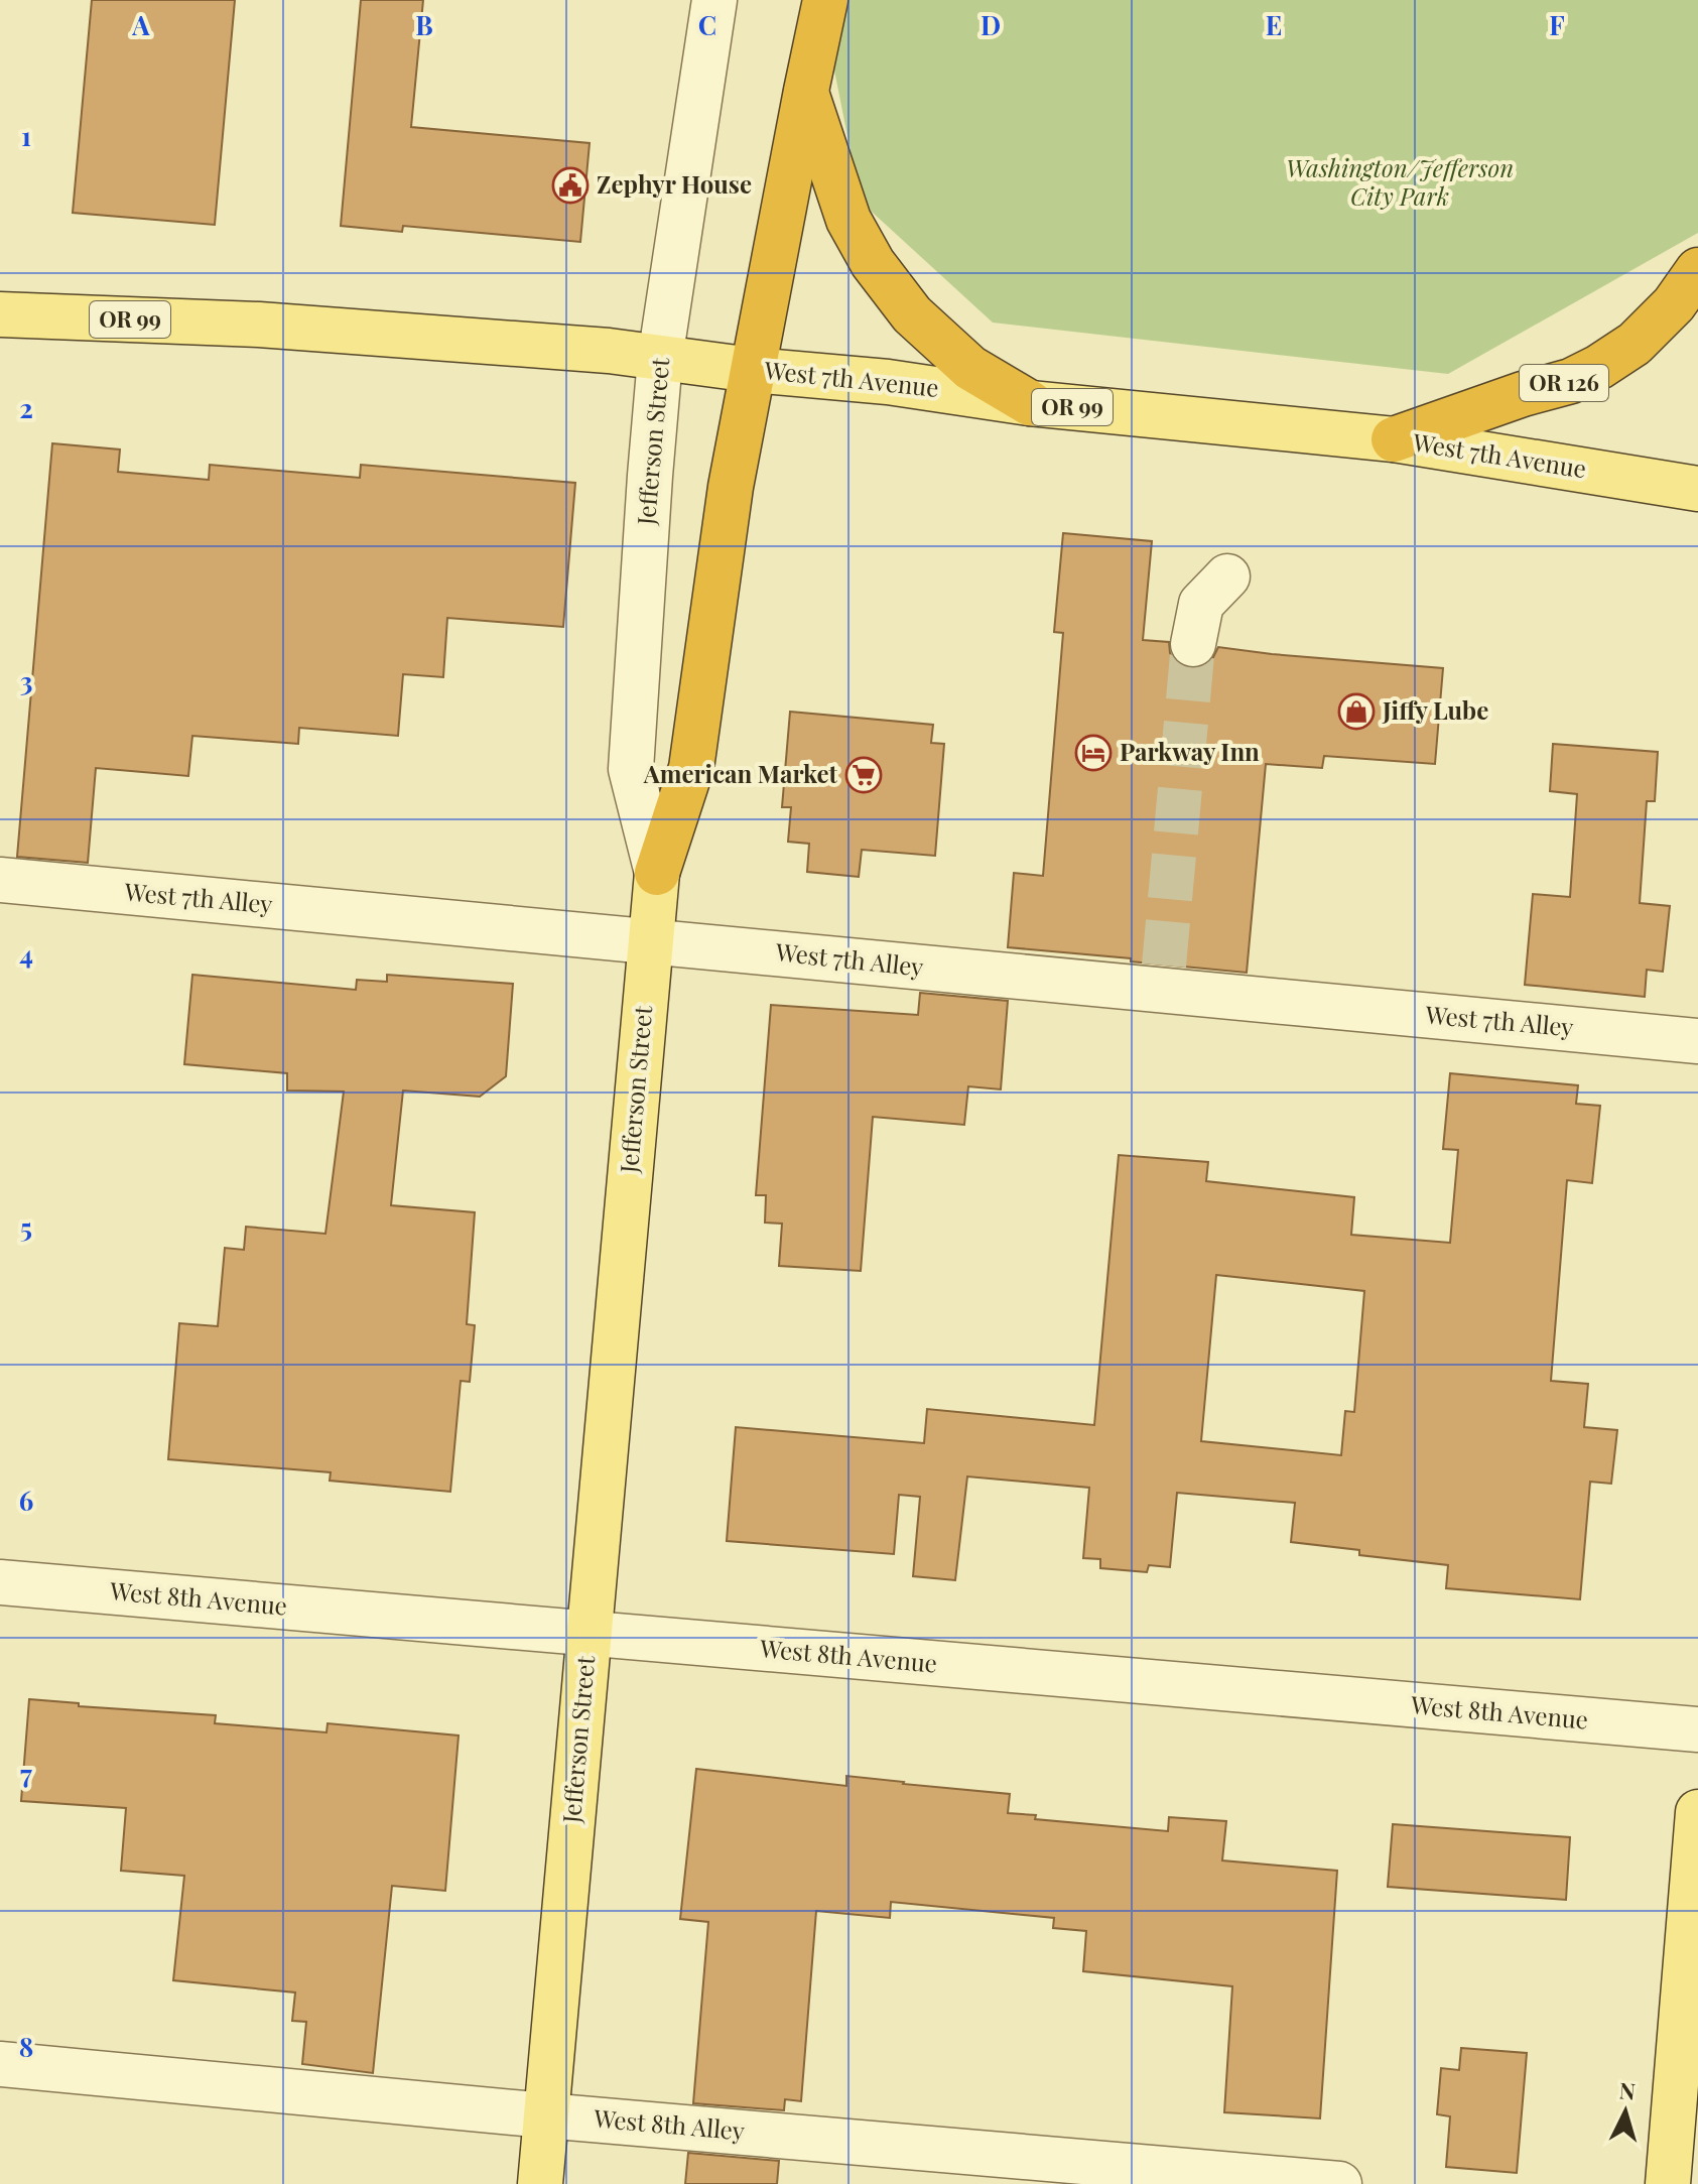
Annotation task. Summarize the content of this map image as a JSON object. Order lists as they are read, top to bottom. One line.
{"streets":{"highway":["OR 126"],"main road":["OR 99","West 7th Avenue","Jefferson Street"],"street":["West 7th Alley","West 8th Avenue","West 8th Alley"]},"crossings":[["West 7th Avenue","OR 126"],["West 7th Avenue","Jefferson Street"],["Jefferson Street","West 7th Alley"],["Jefferson Street","West 8th Avenue"],["Jefferson Street","West 8th Alley"]],"parks":["Washington/Jefferson City Park"],"places":{"public building":["Zephyr House"],"shop":["Jiffy Lube"],"hotel":["Parkway Inn"],"supermarket":["American Market"]},"north":"top","grid":{"columns":["A","B","C","D","E","F"],"rows":["1","2","3","4","5","6","7","8"]}}
